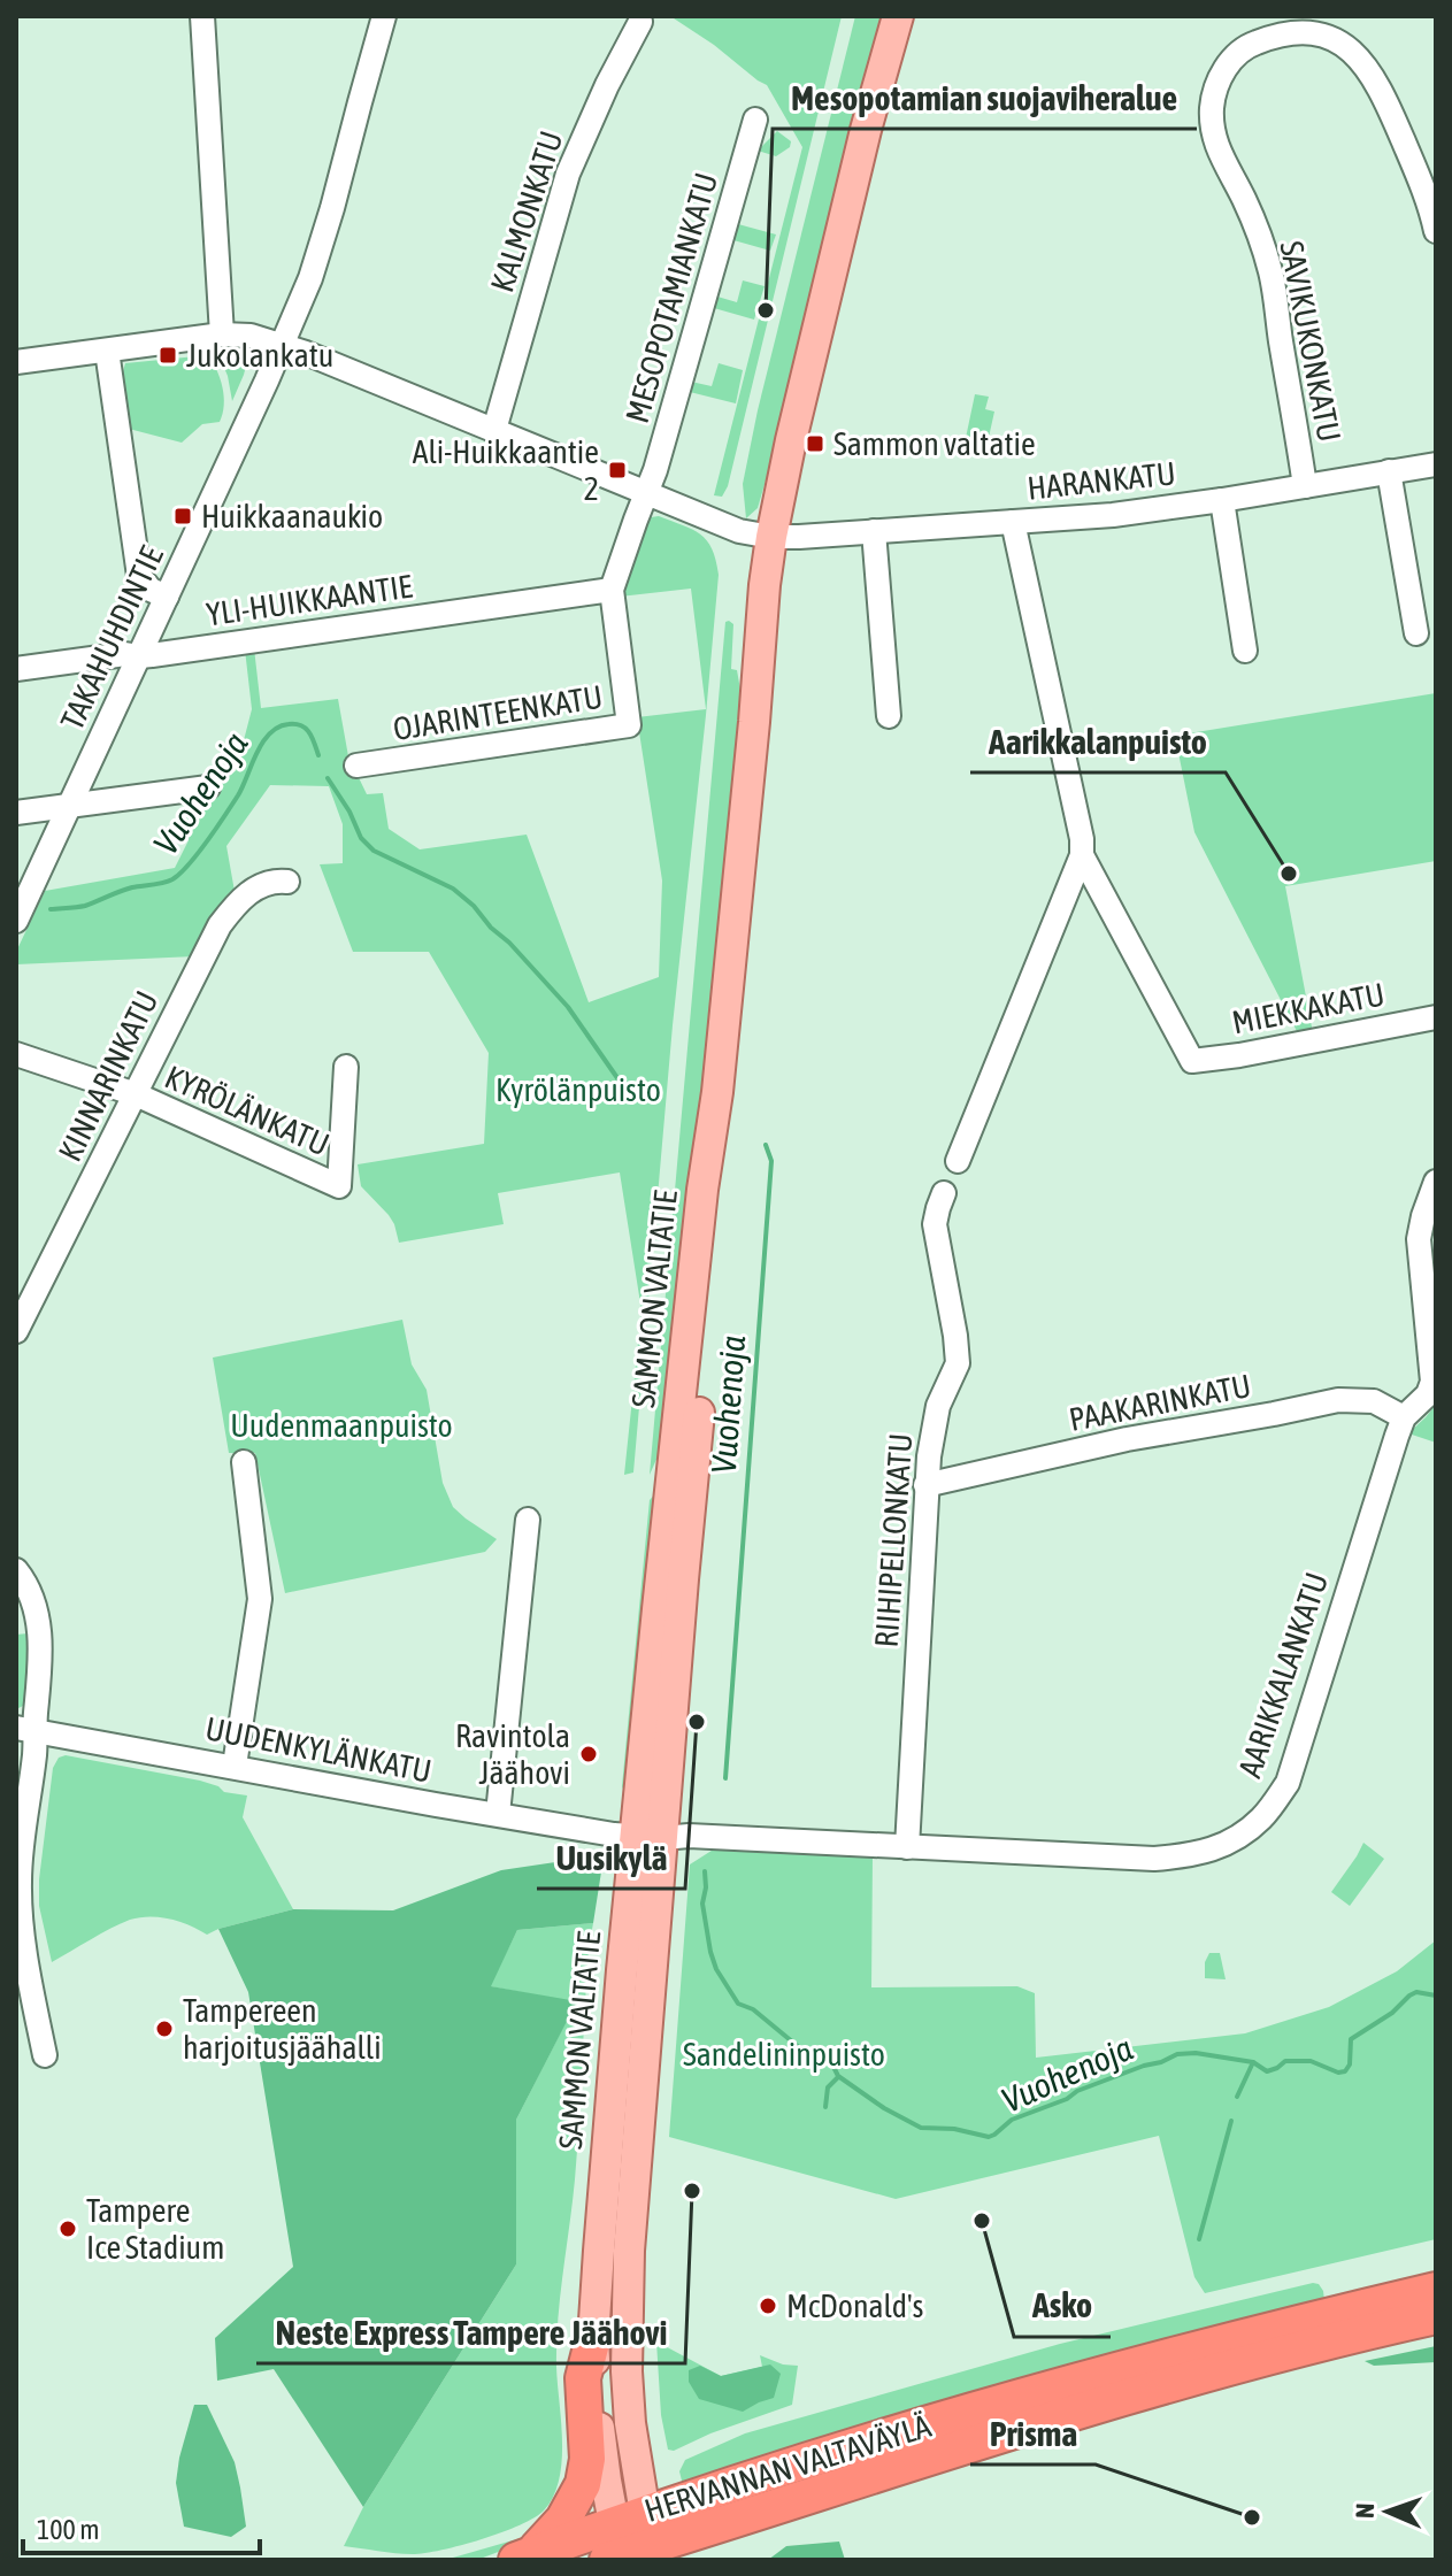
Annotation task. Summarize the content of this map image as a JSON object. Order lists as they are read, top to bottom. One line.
{"streets":{"highway":["HERVANNAN VALTAVÄYLÄ"],"main road":["SAMMON VALTATIE"],"street":["KALMONKATU","MESOPOTAMIANKATU","SAVIKUKONKATU","HARANKATU","YLI-HUIKKAANTIE","TAKAHUHDINTIE","OJARINTEENKATU","MIEKKAKATU","KINNARINKATU","KYRÖLÄNKATU","PAAKARINKATU","RIIHIPELLONKATU","AARIKKALANKATU","UUDENKYLÄNKATU"]},"crossings":[["KALMONKATU","HARANKATU"],["MESOPOTAMIANKATU","HARANKATU"],["MESOPOTAMIANKATU","OJARINTEENKATU"],["SAVIKUKONKATU","HARANKATU"],["HARANKATU","TAKAHUHDINTIE"],["HARANKATU","OJARINTEENKATU"],["HARANKATU","SAMMON VALTATIE"],["YLI-HUIKKAANTIE","TAKAHUHDINTIE"],["YLI-HUIKKAANTIE","OJARINTEENKATU"],["KINNARINKATU","KYRÖLÄNKATU"],["SAMMON VALTATIE","AARIKKALANKATU"],["SAMMON VALTATIE","UUDENKYLÄNKATU"],["SAMMON VALTATIE","HERVANNAN VALTAVÄYLÄ"],["PAAKARINKATU","RIIHIPELLONKATU"],["PAAKARINKATU","AARIKKALANKATU"],["RIIHIPELLONKATU","AARIKKALANKATU"],["AARIKKALANKATU","UUDENKYLÄNKATU"]],"water":["Vuohenoja"],"parks":["Kyrölänpuisto","Uudenmaanpuisto","Sandelininpuisto"],"places":{"other":["Mesopotamian suojaviheralue","Aarikkalanpuisto","Uusikylä","Ravintola Jäähovi","Tampereen harjoitusjäähalli","Neste Express Tampere Jäähovi","Asko","Tampere Ice Stadium","McDonald's","Prisma"],"transit":["Jukolankatu","Sammon valtatie","Ali-Huikkaantie 2","Huikkaanaukio"]},"scale_bar":"100 m","north":"left"}
